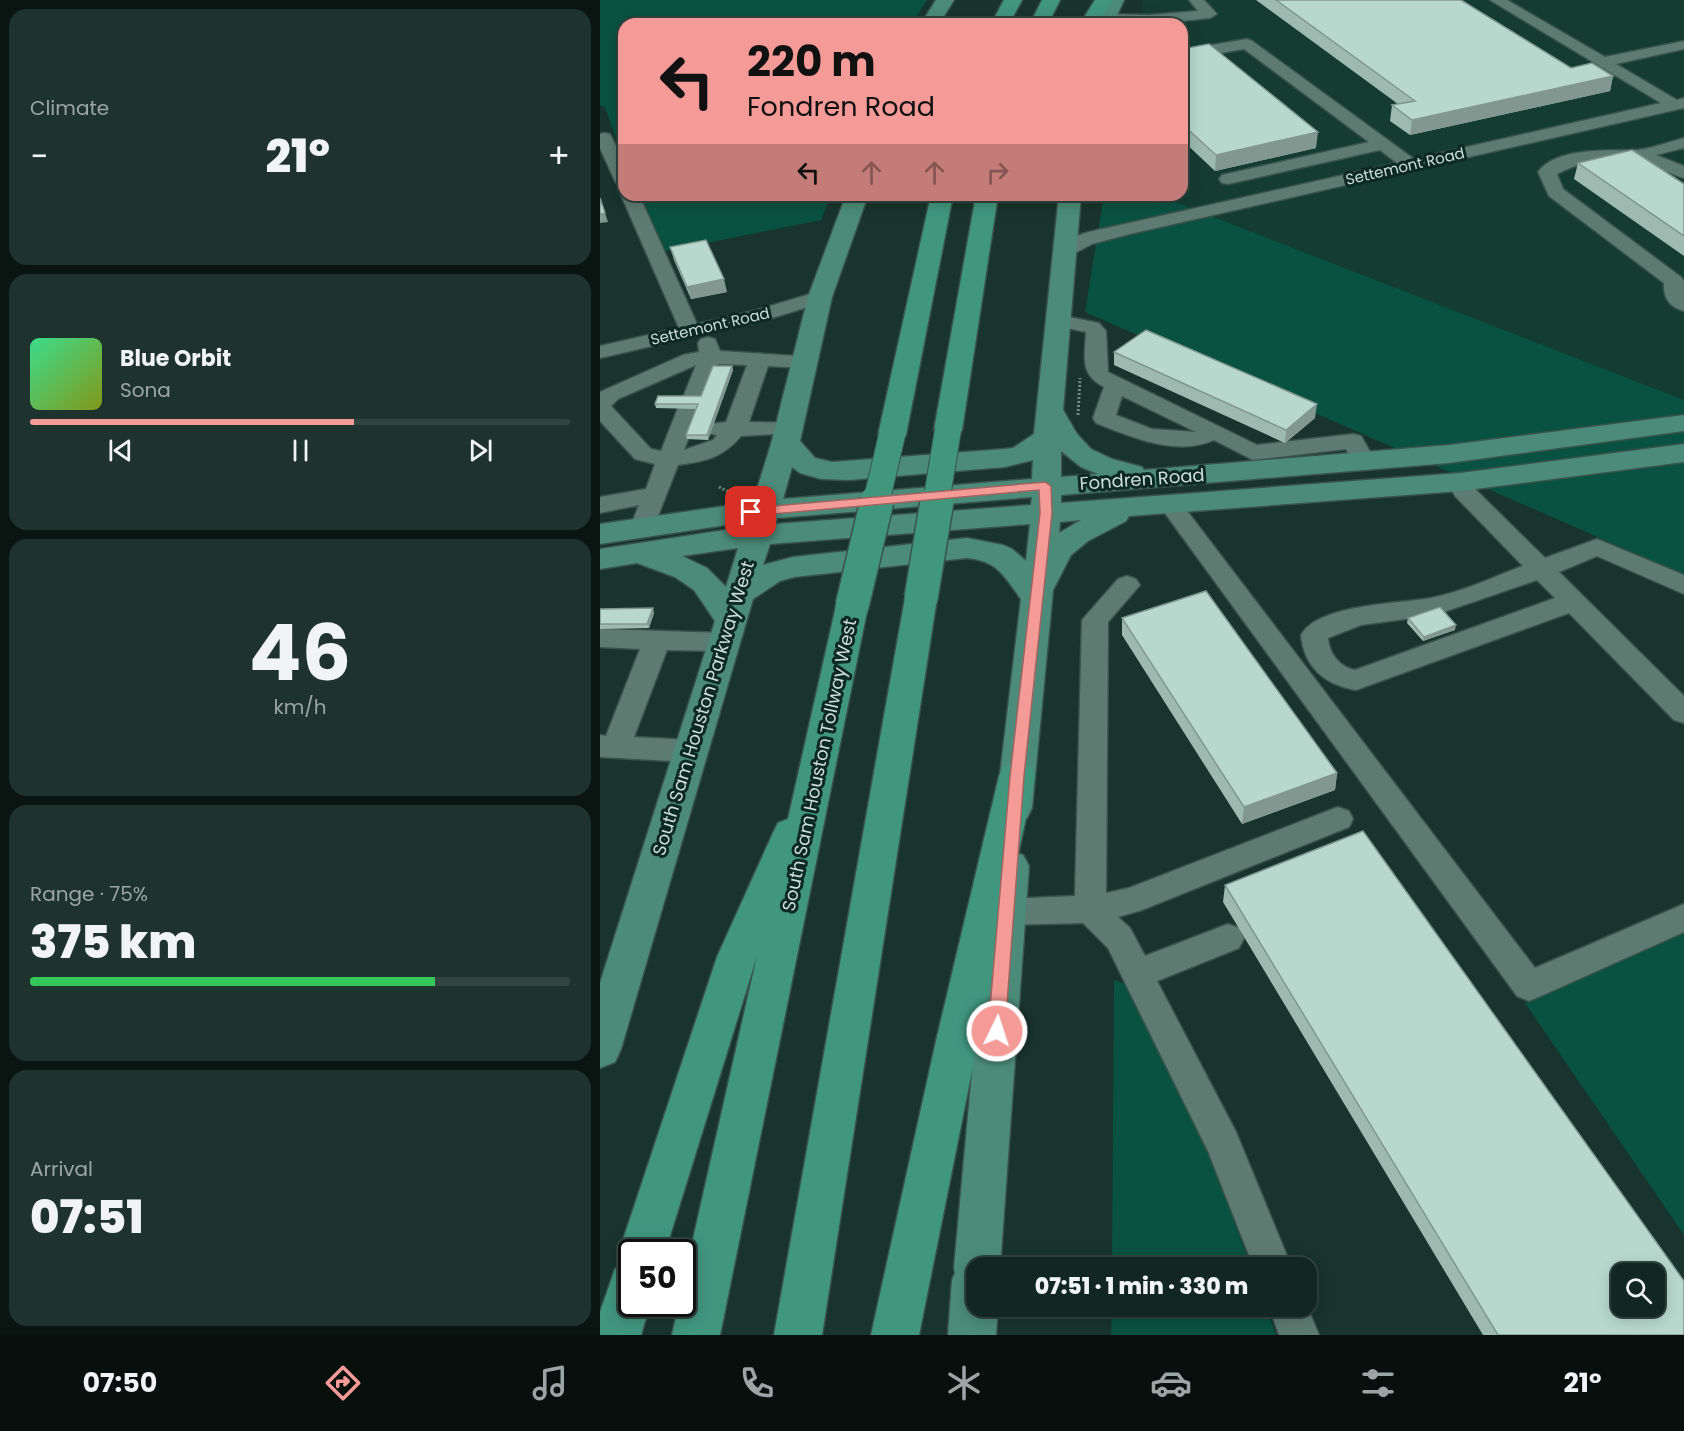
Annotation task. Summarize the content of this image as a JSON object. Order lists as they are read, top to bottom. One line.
{"streets":{"highway":["South Sam Houston Tollway West"],"main road":["Fondren Road","South Sam Houston Parkway West"],"street":["Settemont Road"]},"crossings":[["Settemont Road","South Sam Houston Parkway West"],["Fondren Road","South Sam Houston Parkway West"]],"page":{"tile":["Climate",["46","km/h"],["Range · 75%","375 km"],["Arrival","07:51"]],"turn":["220 m","Fondren Road"],"heat":["−","21°","+"],"song":["Blue Orbit","Sona"],"limit":"50","trip":"07:51 · 1 min · 330 m","tabs":["07:50","21°"]}}
